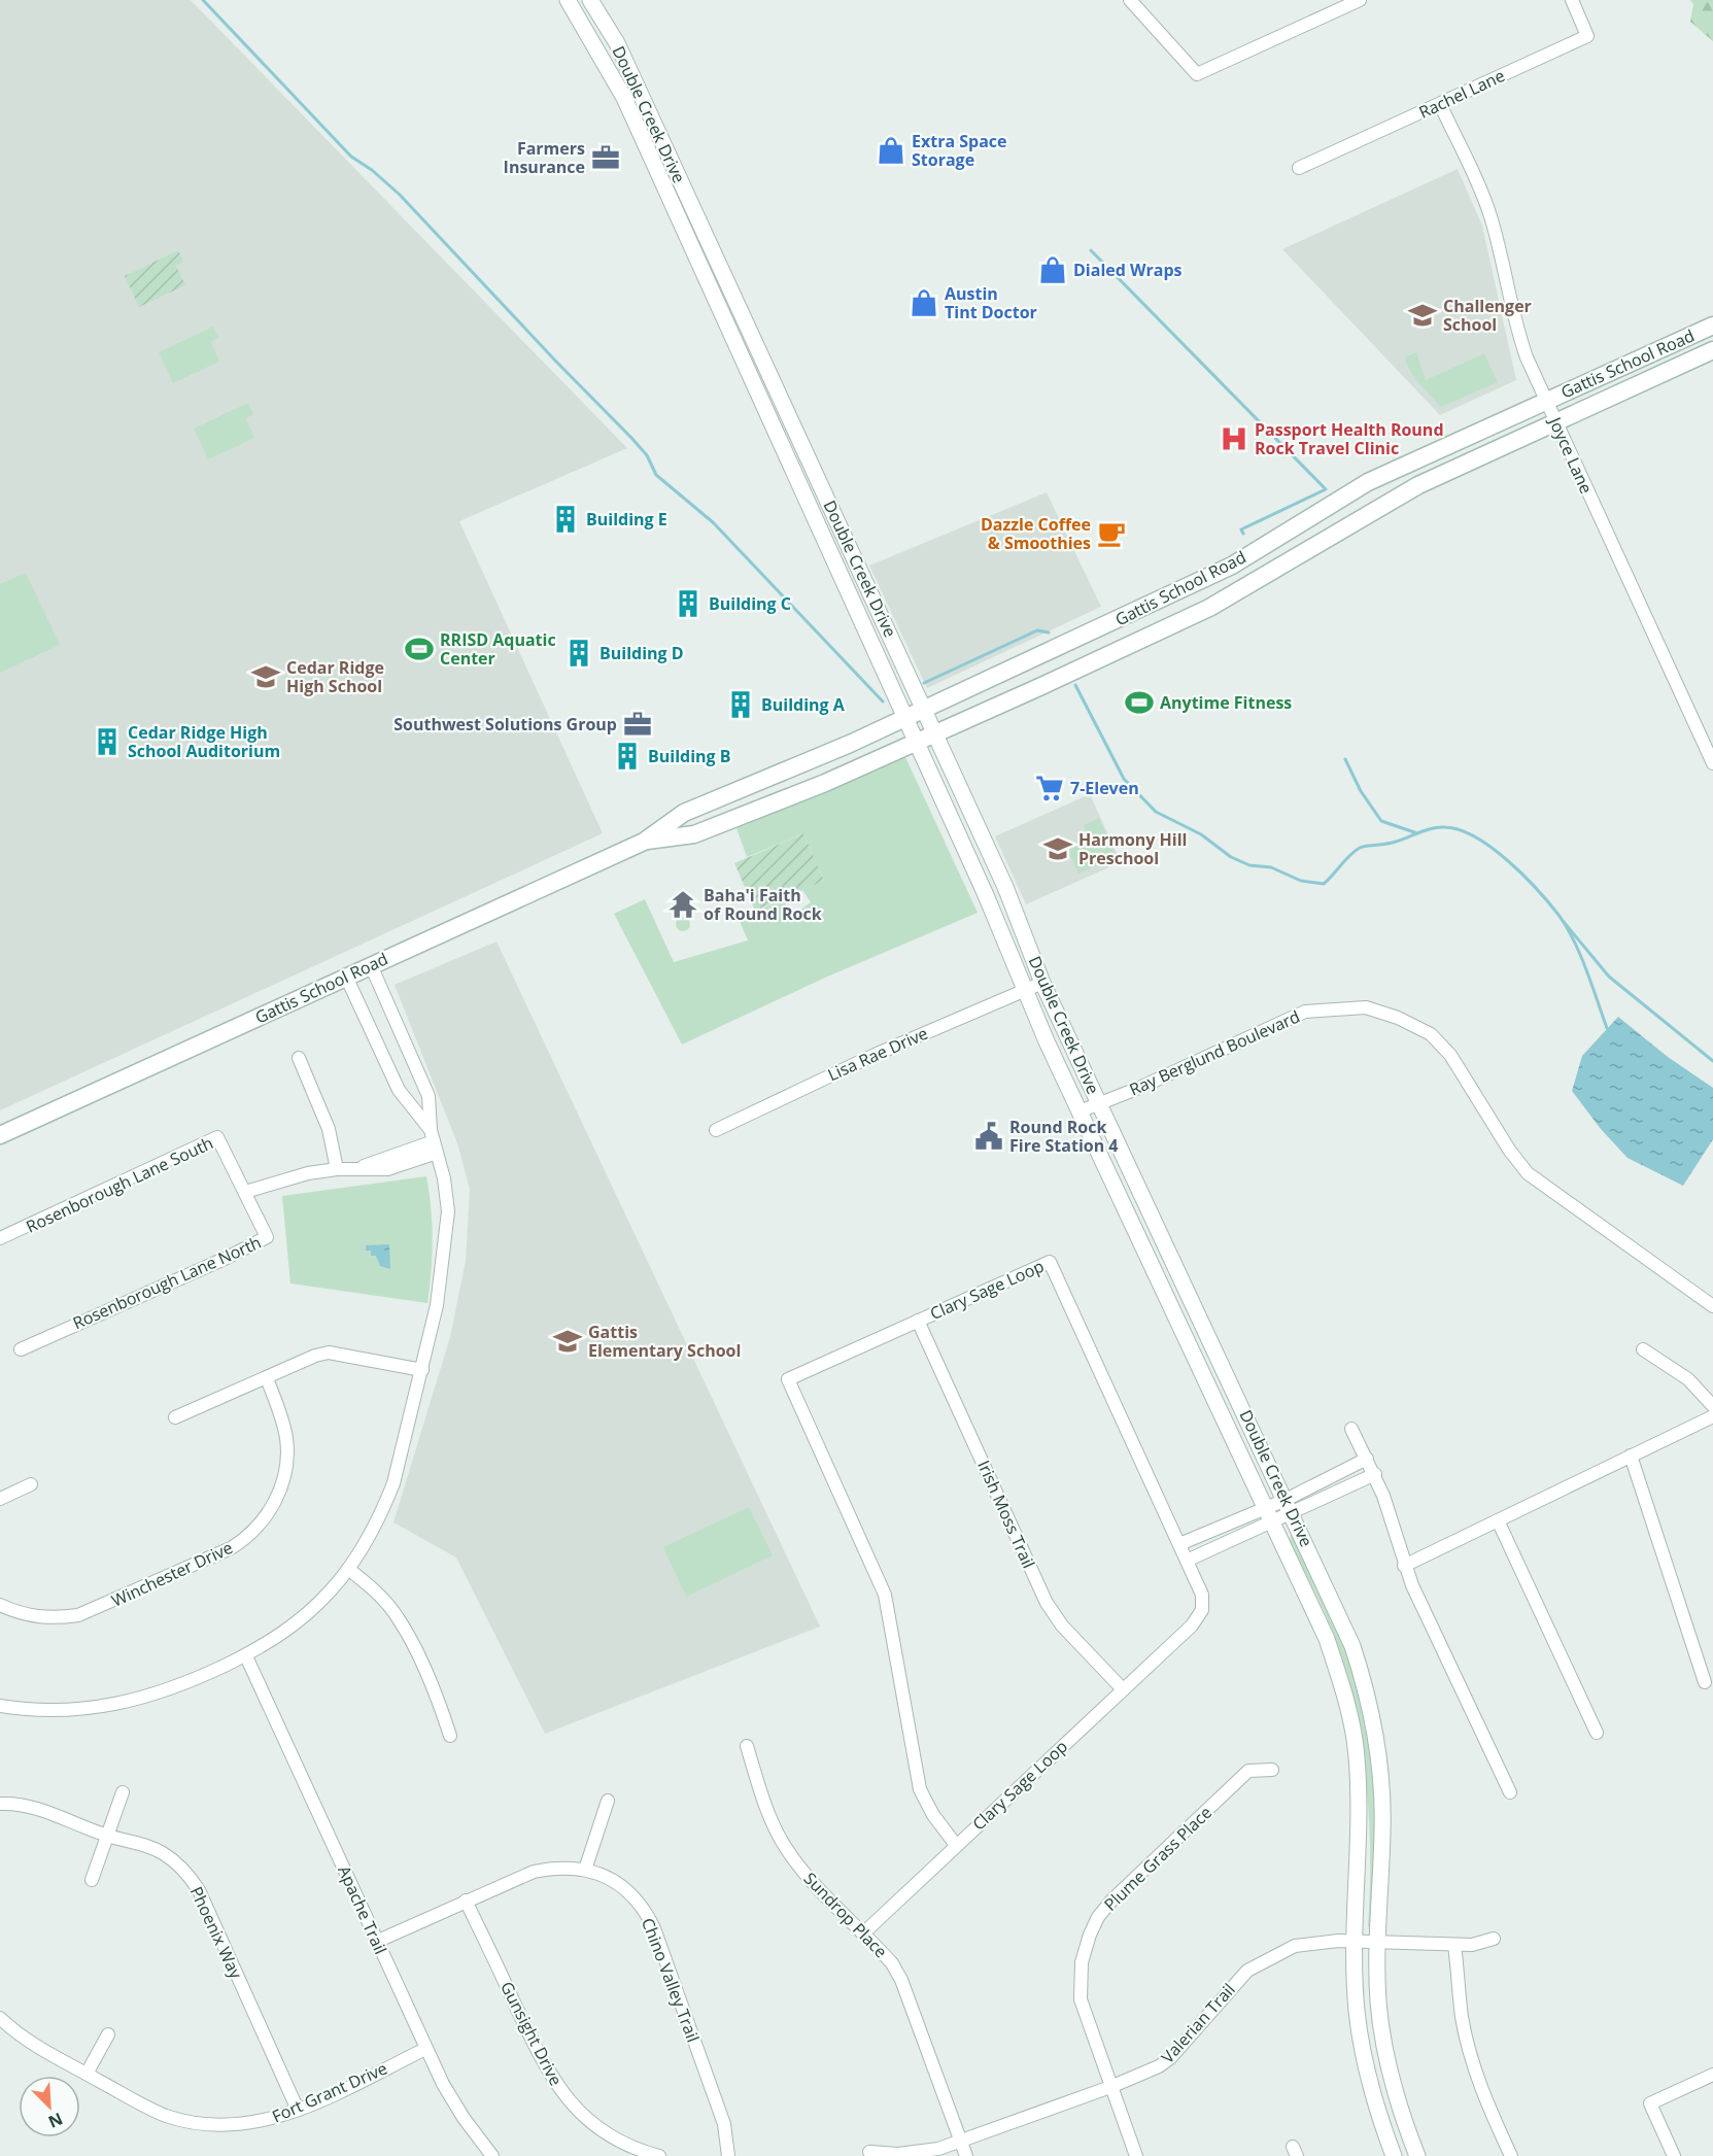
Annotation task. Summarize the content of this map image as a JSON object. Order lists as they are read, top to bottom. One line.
{"streets":{"main road":["Gattis School Road"],"street":["Rachel Lane","Double Creek Drive","Joyce Lane","Ray Berglund Boulevard","Lisa Rae Drive","Rosenborough Lane South","Rosenborough Lane North","Clary Sage Loop","Irish Moss Trail","Winchester Drive","Plume Grass Place","Apache Trail","Sundrop Place","Phoenix Way","Chino Valley Trail","Valerian Trail","Gunsight Drive","Fort Grant Drive"]},"crossings":[["Rachel Lane","Joyce Lane"],["Double Creek Drive","Gattis School Road"],["Double Creek Drive","Ray Berglund Boulevard"],["Double Creek Drive","Lisa Rae Drive"],["Double Creek Drive","Valerian Trail"],["Gattis School Road","Joyce Lane"],["Rosenborough Lane South","Rosenborough Lane North"],["Clary Sage Loop","Irish Moss Trail"],["Clary Sage Loop","Sundrop Place"],["Plume Grass Place","Valerian Trail"],["Apache Trail","Chino Valley Trail"],["Apache Trail","Fort Grant Drive"],["Sundrop Place","Valerian Trail"],["Phoenix Way","Fort Grant Drive"],["Chino Valley Trail","Gunsight Drive"]],"places":{"shop":["Extra Space Storage","Dialed Wraps","Austin Tint Doctor"],"office":["Farmers Insurance","Southwest Solutions Group"],"school or university":["Challenger School","Cedar Ridge High School","Harmony Hill Preschool","Gattis Elementary School"],"hospital":["Passport Health Round Rock Travel Clinic"],"building":["Building E","Building C","Building D","Building A","Cedar Ridge High School Auditorium","Building B"],"cafe":["Dazzle Coffee & Smoothies"],"sports":["RRISD Aquatic Center","Anytime Fitness"],"supermarket":["7-Eleven"],"temple":["Baha'i Faith of Round Rock"],"public building":["Round Rock Fire Station 4"]},"north":"bottom right"}
